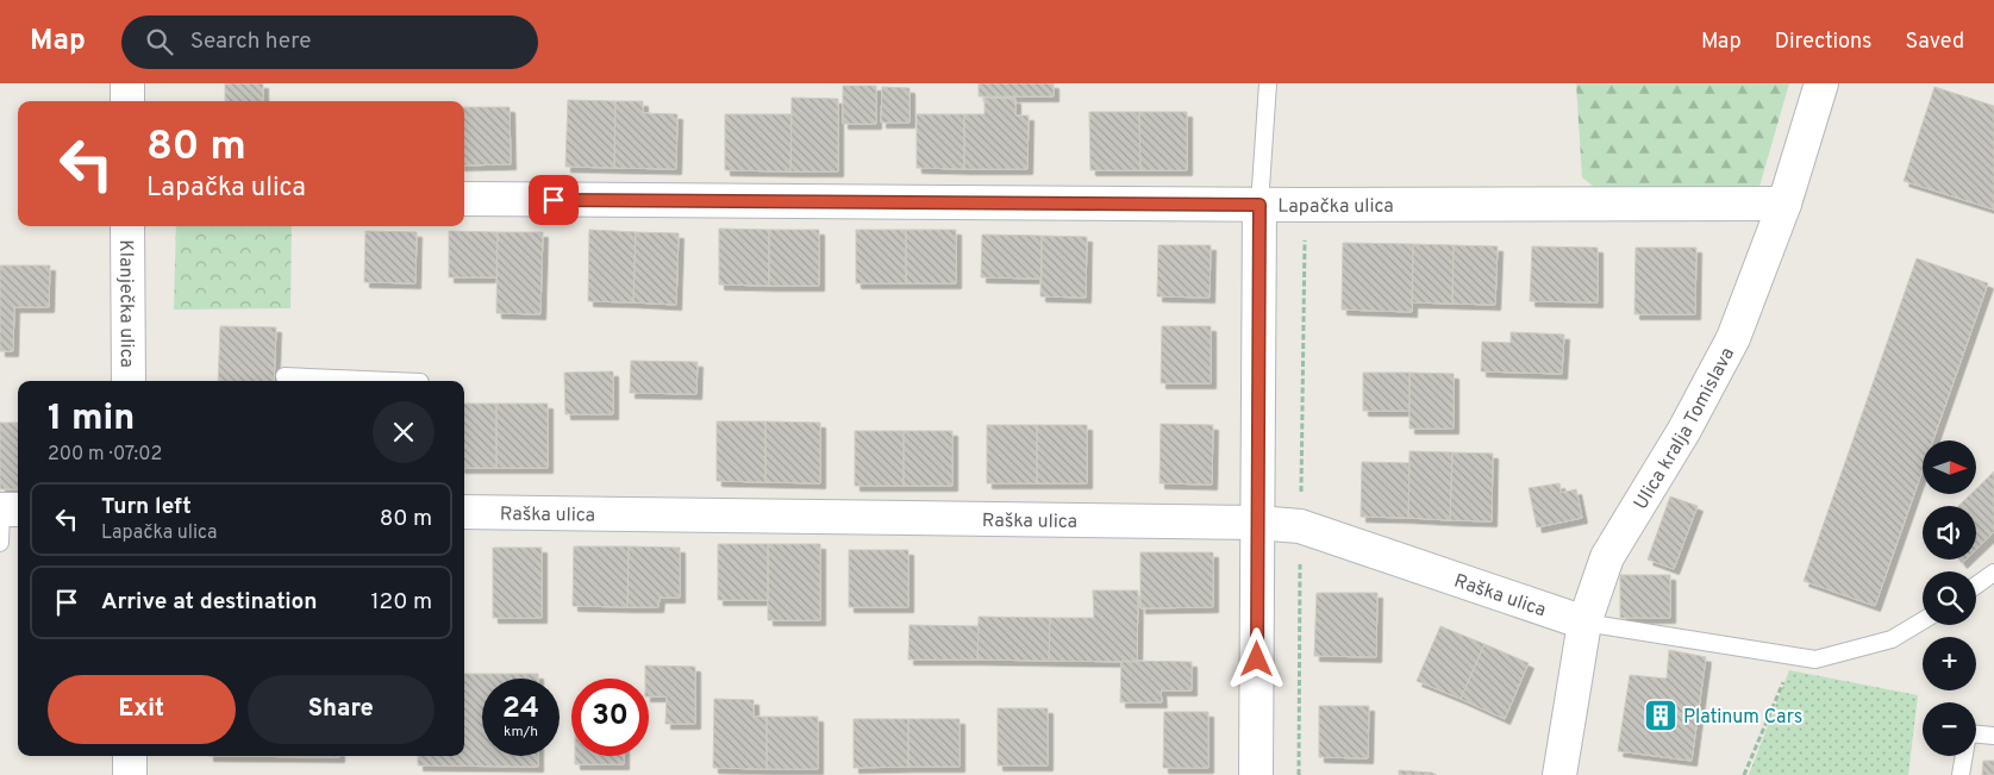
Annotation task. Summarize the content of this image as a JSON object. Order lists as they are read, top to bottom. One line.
{"streets":{"street":["Lapačka ulica","Klanječka ulica","Ulica kralja Tomislava","Raška ulica"]},"crossings":[["Lapačka ulica","Ulica kralja Tomislava"],["Ulica kralja Tomislava","Raška ulica"]],"places":{"building":["Platinum Cars"]},"north":"right","page":{"header":"Map","search":"Search here","nav":["Map","Directions","Saved"],"turn":["80 m","Lapačka ulica"],"heading":["1 min","200 m · 07:02"],"map_buttons":["+","−"],"list":[{"name":"Turn left","note":"Lapačka ulica","value":"80 m"},{"name":"Arrive at destination","value":"120 m"}],"buttons":["Exit","Share"],"speed":"24 km/h","limit":"30"}}
